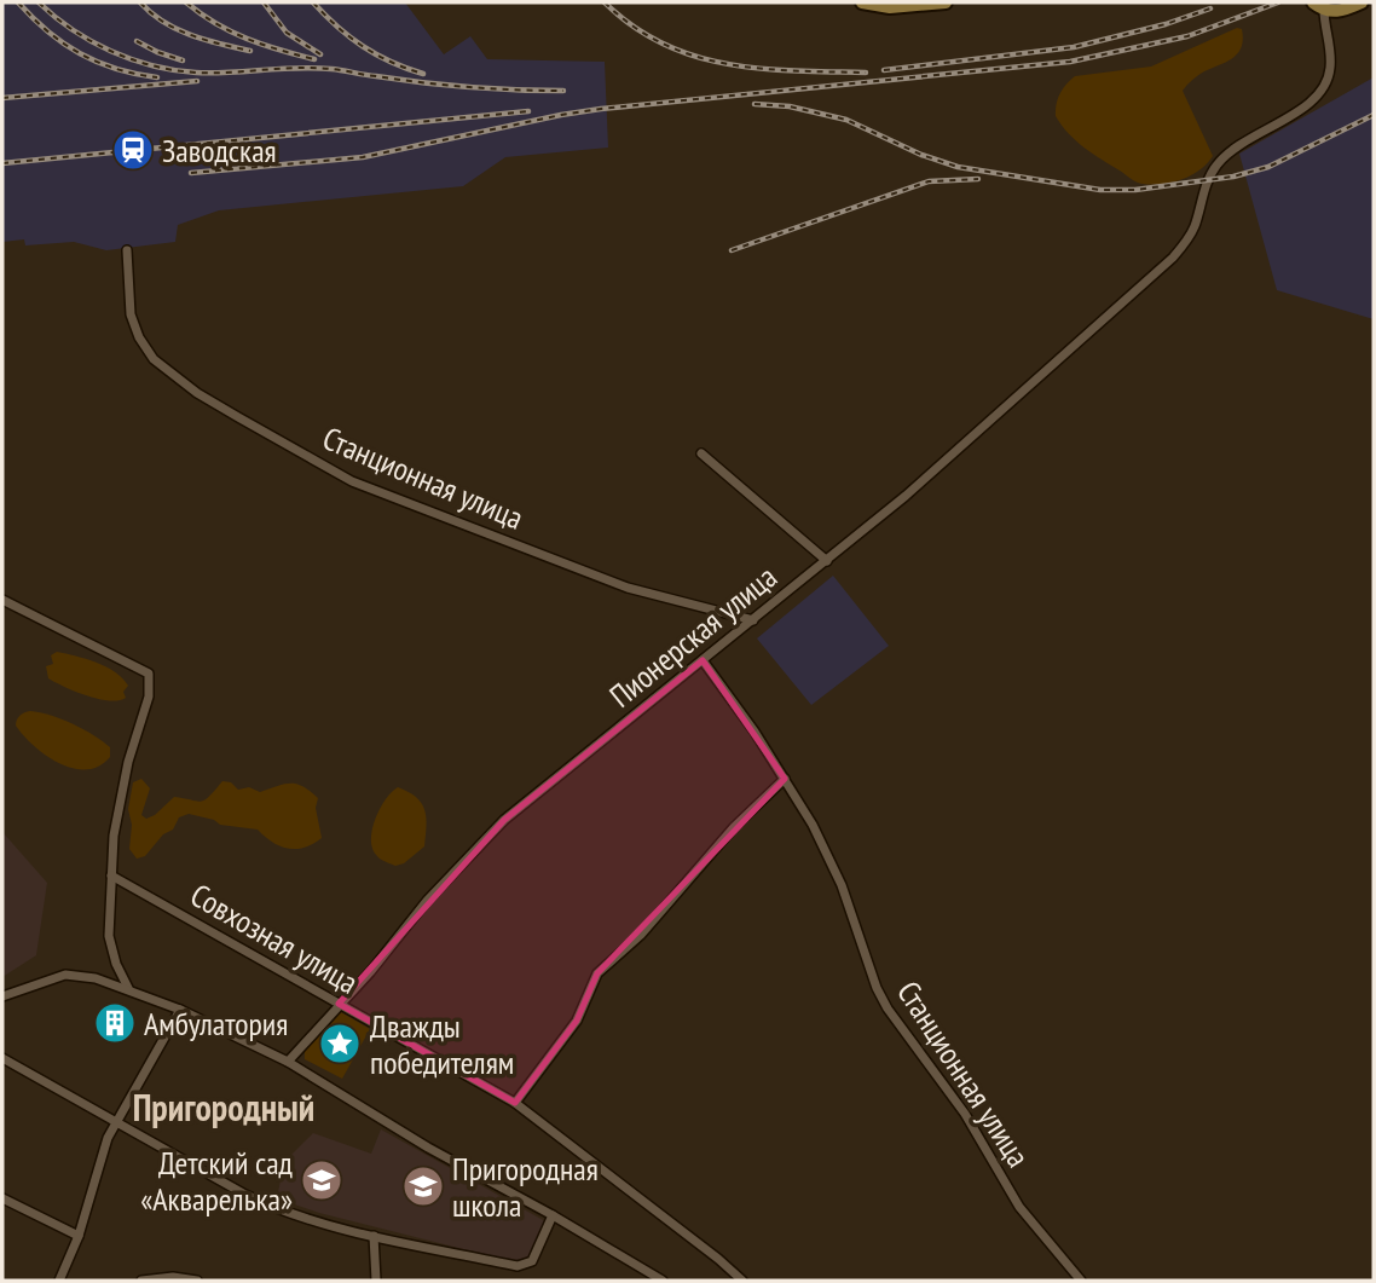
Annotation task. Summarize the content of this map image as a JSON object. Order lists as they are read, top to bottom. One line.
{"streets":{"street":["Станционная улица","Пионерская улица","Совхозная улица"]},"crossings":[["Станционная улица","Пионерская улица"],["Пионерская улица","Совхозная улица"]],"districts":["Пригородный"],"places":{"station":["Заводская"],"building":["Амбулатория"],"place":["Дважды победителям"],"school or university":["Детский сад «Акварелька»","Пригородная школа"]}}
